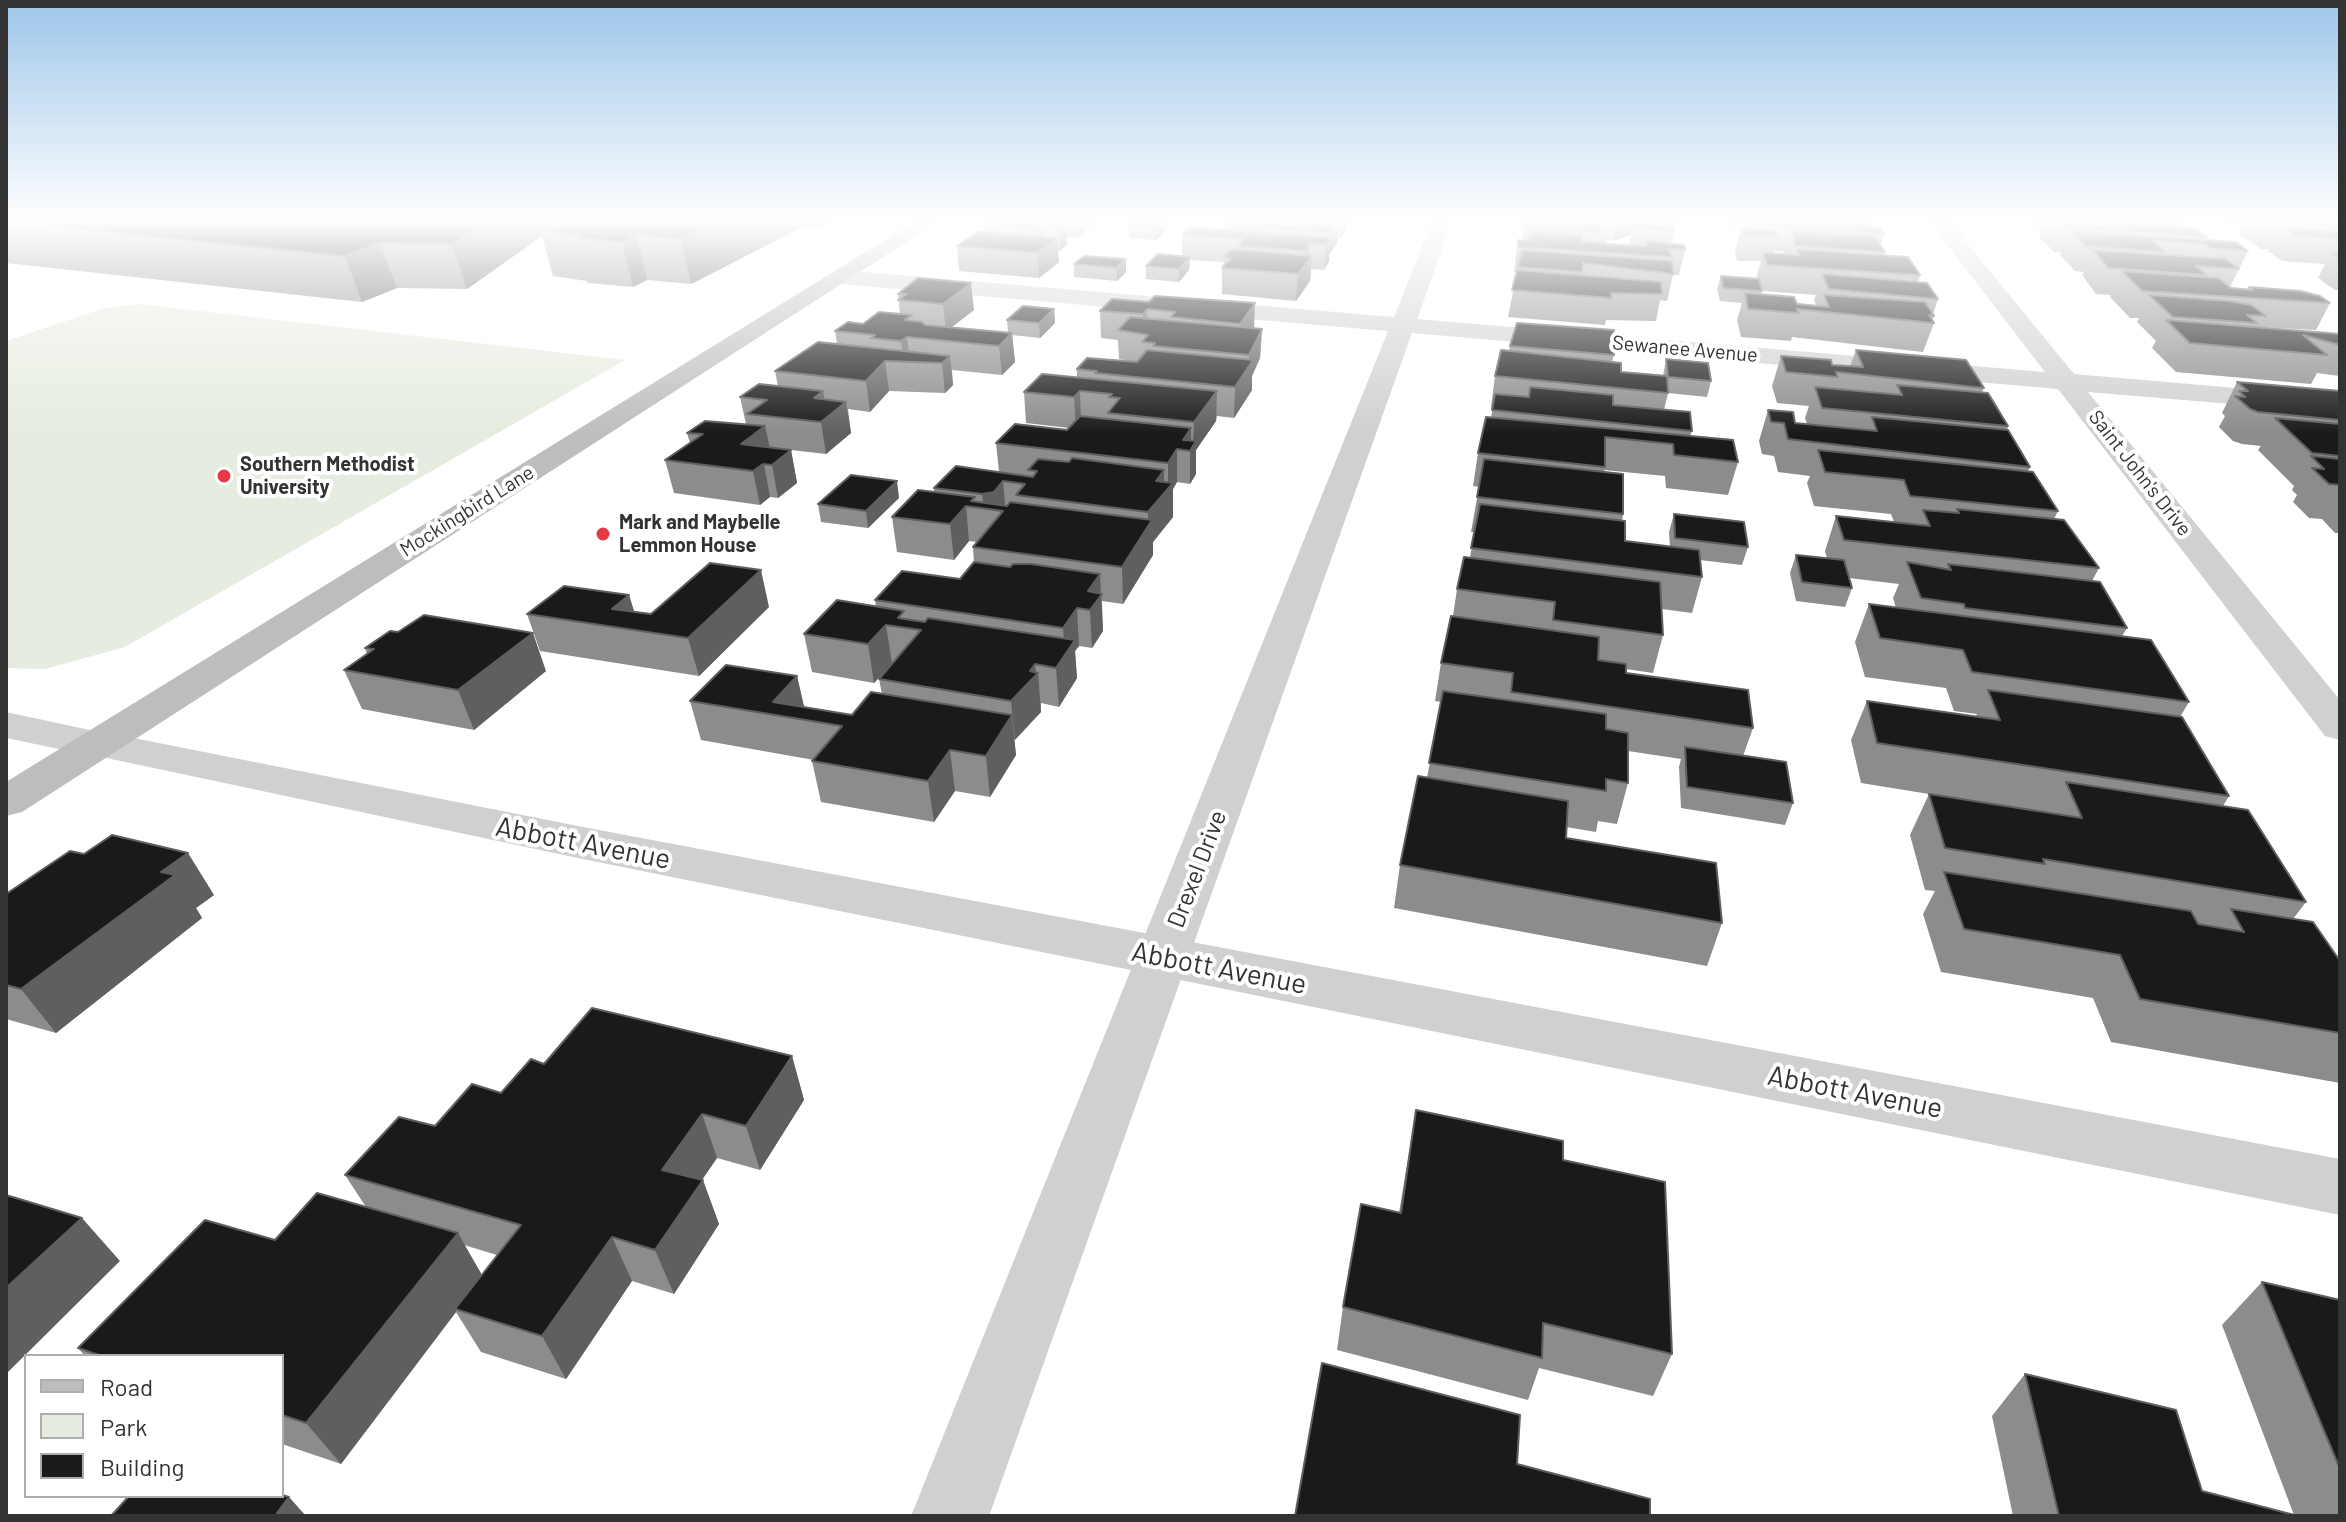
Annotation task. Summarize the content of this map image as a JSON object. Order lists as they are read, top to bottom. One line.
{"streets":{"main road":["Mockingbird Lane"],"street":["Sewanee Avenue","Saint John's Drive","Abbott Avenue","Drexel Drive"]},"crossings":[["Sewanee Avenue","Saint John's Drive"],["Sewanee Avenue","Drexel Drive"],["Mockingbird Lane","Abbott Avenue"],["Abbott Avenue","Drexel Drive"]],"places":["Southern Methodist University","Mark and Maybelle Lemmon House"],"legend":["Road","Park","Building"]}
